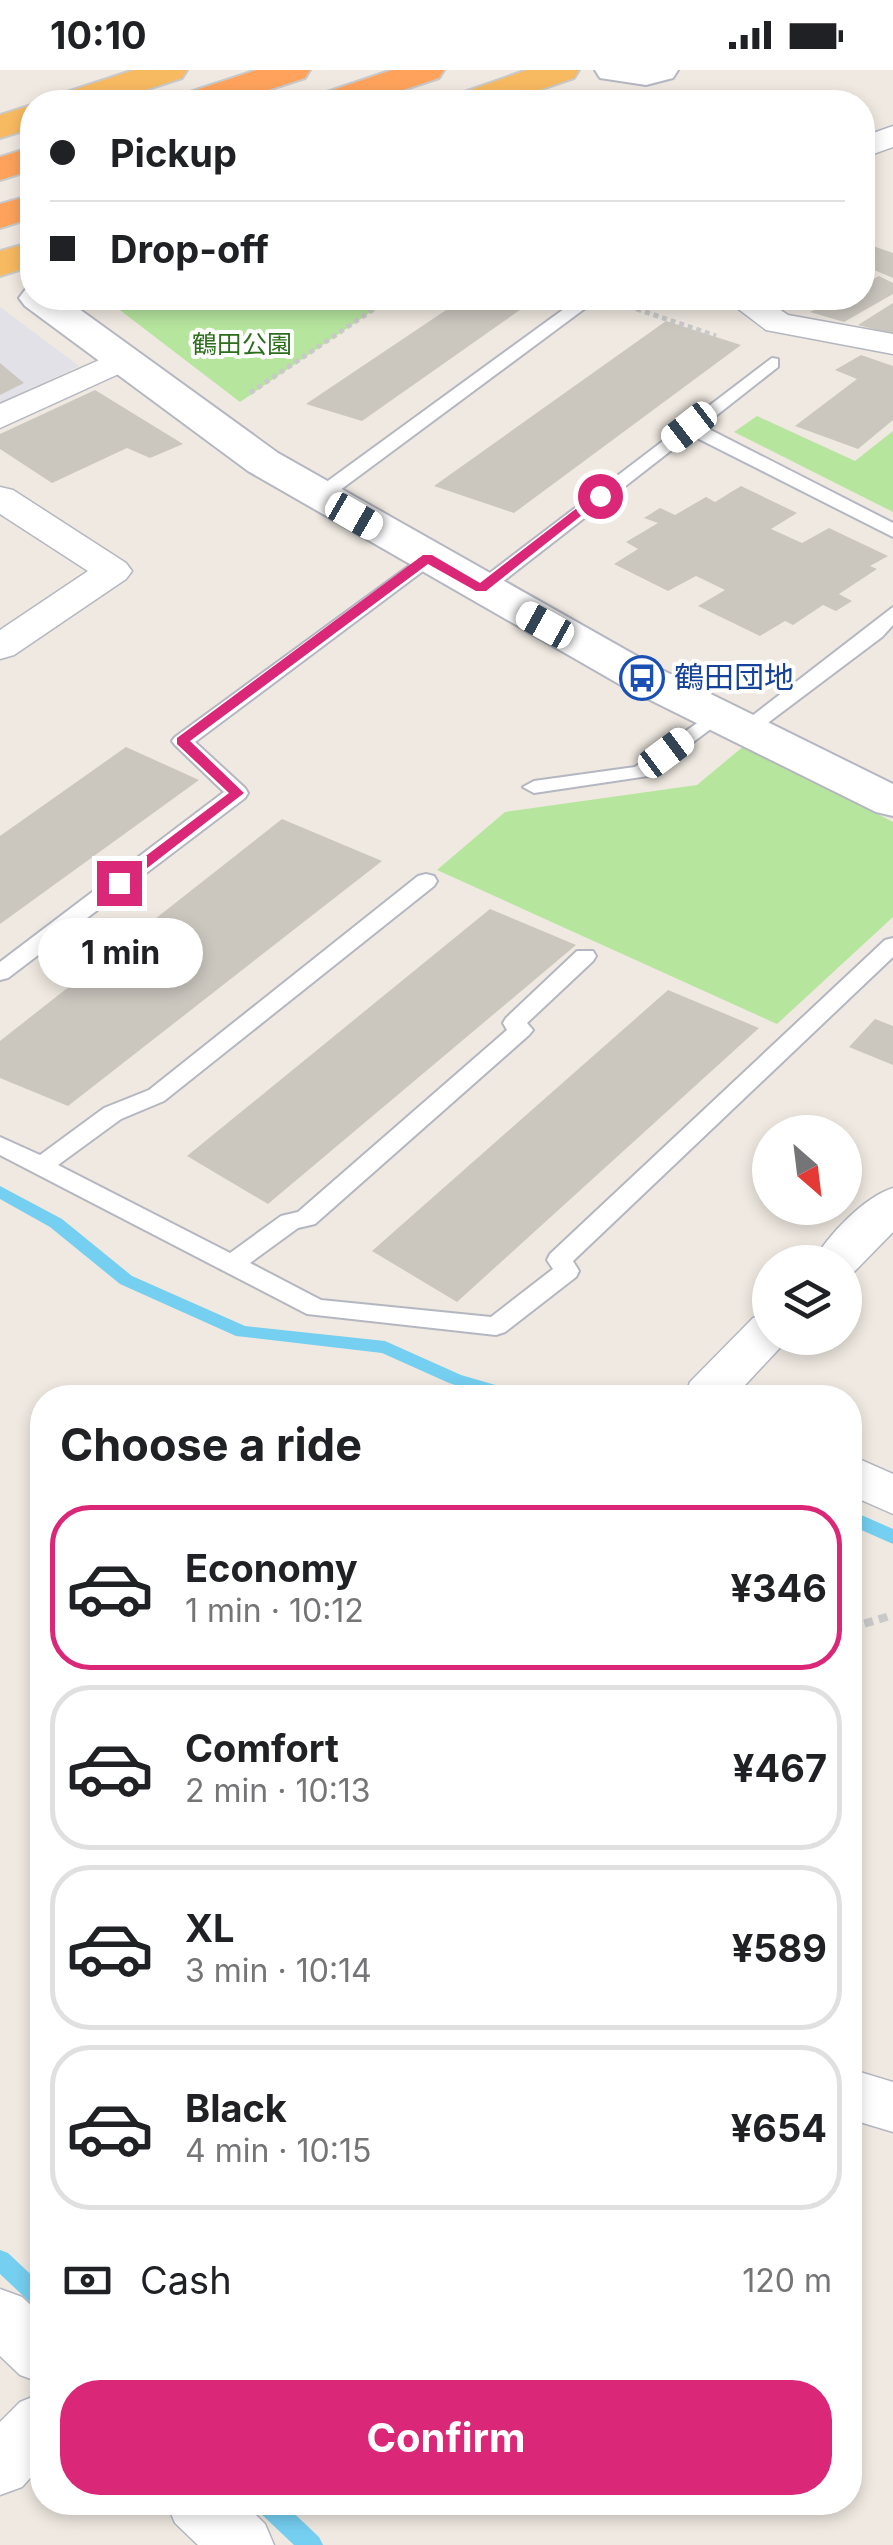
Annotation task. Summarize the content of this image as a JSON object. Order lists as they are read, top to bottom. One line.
{"parks":["鶴田公園"],"places":{"bus stop":["鶴田団地"]},"north":"bottom right","page":{"status":"10:10","banner":["Pickup","Drop-off"],"bubble":"1 min","heading":"Choose a ride","list":[{"name":"Economy","note":"1 min · 10:12","value":"¥346"},{"name":"Comfort","note":"2 min · 10:13","value":"¥467"},{"name":"XL","note":"3 min · 10:14","value":"¥589"},{"name":"Black","note":"4 min · 10:15","value":"¥654"}],"pay":["Cash","120 m"],"buttons":"Confirm"}}
